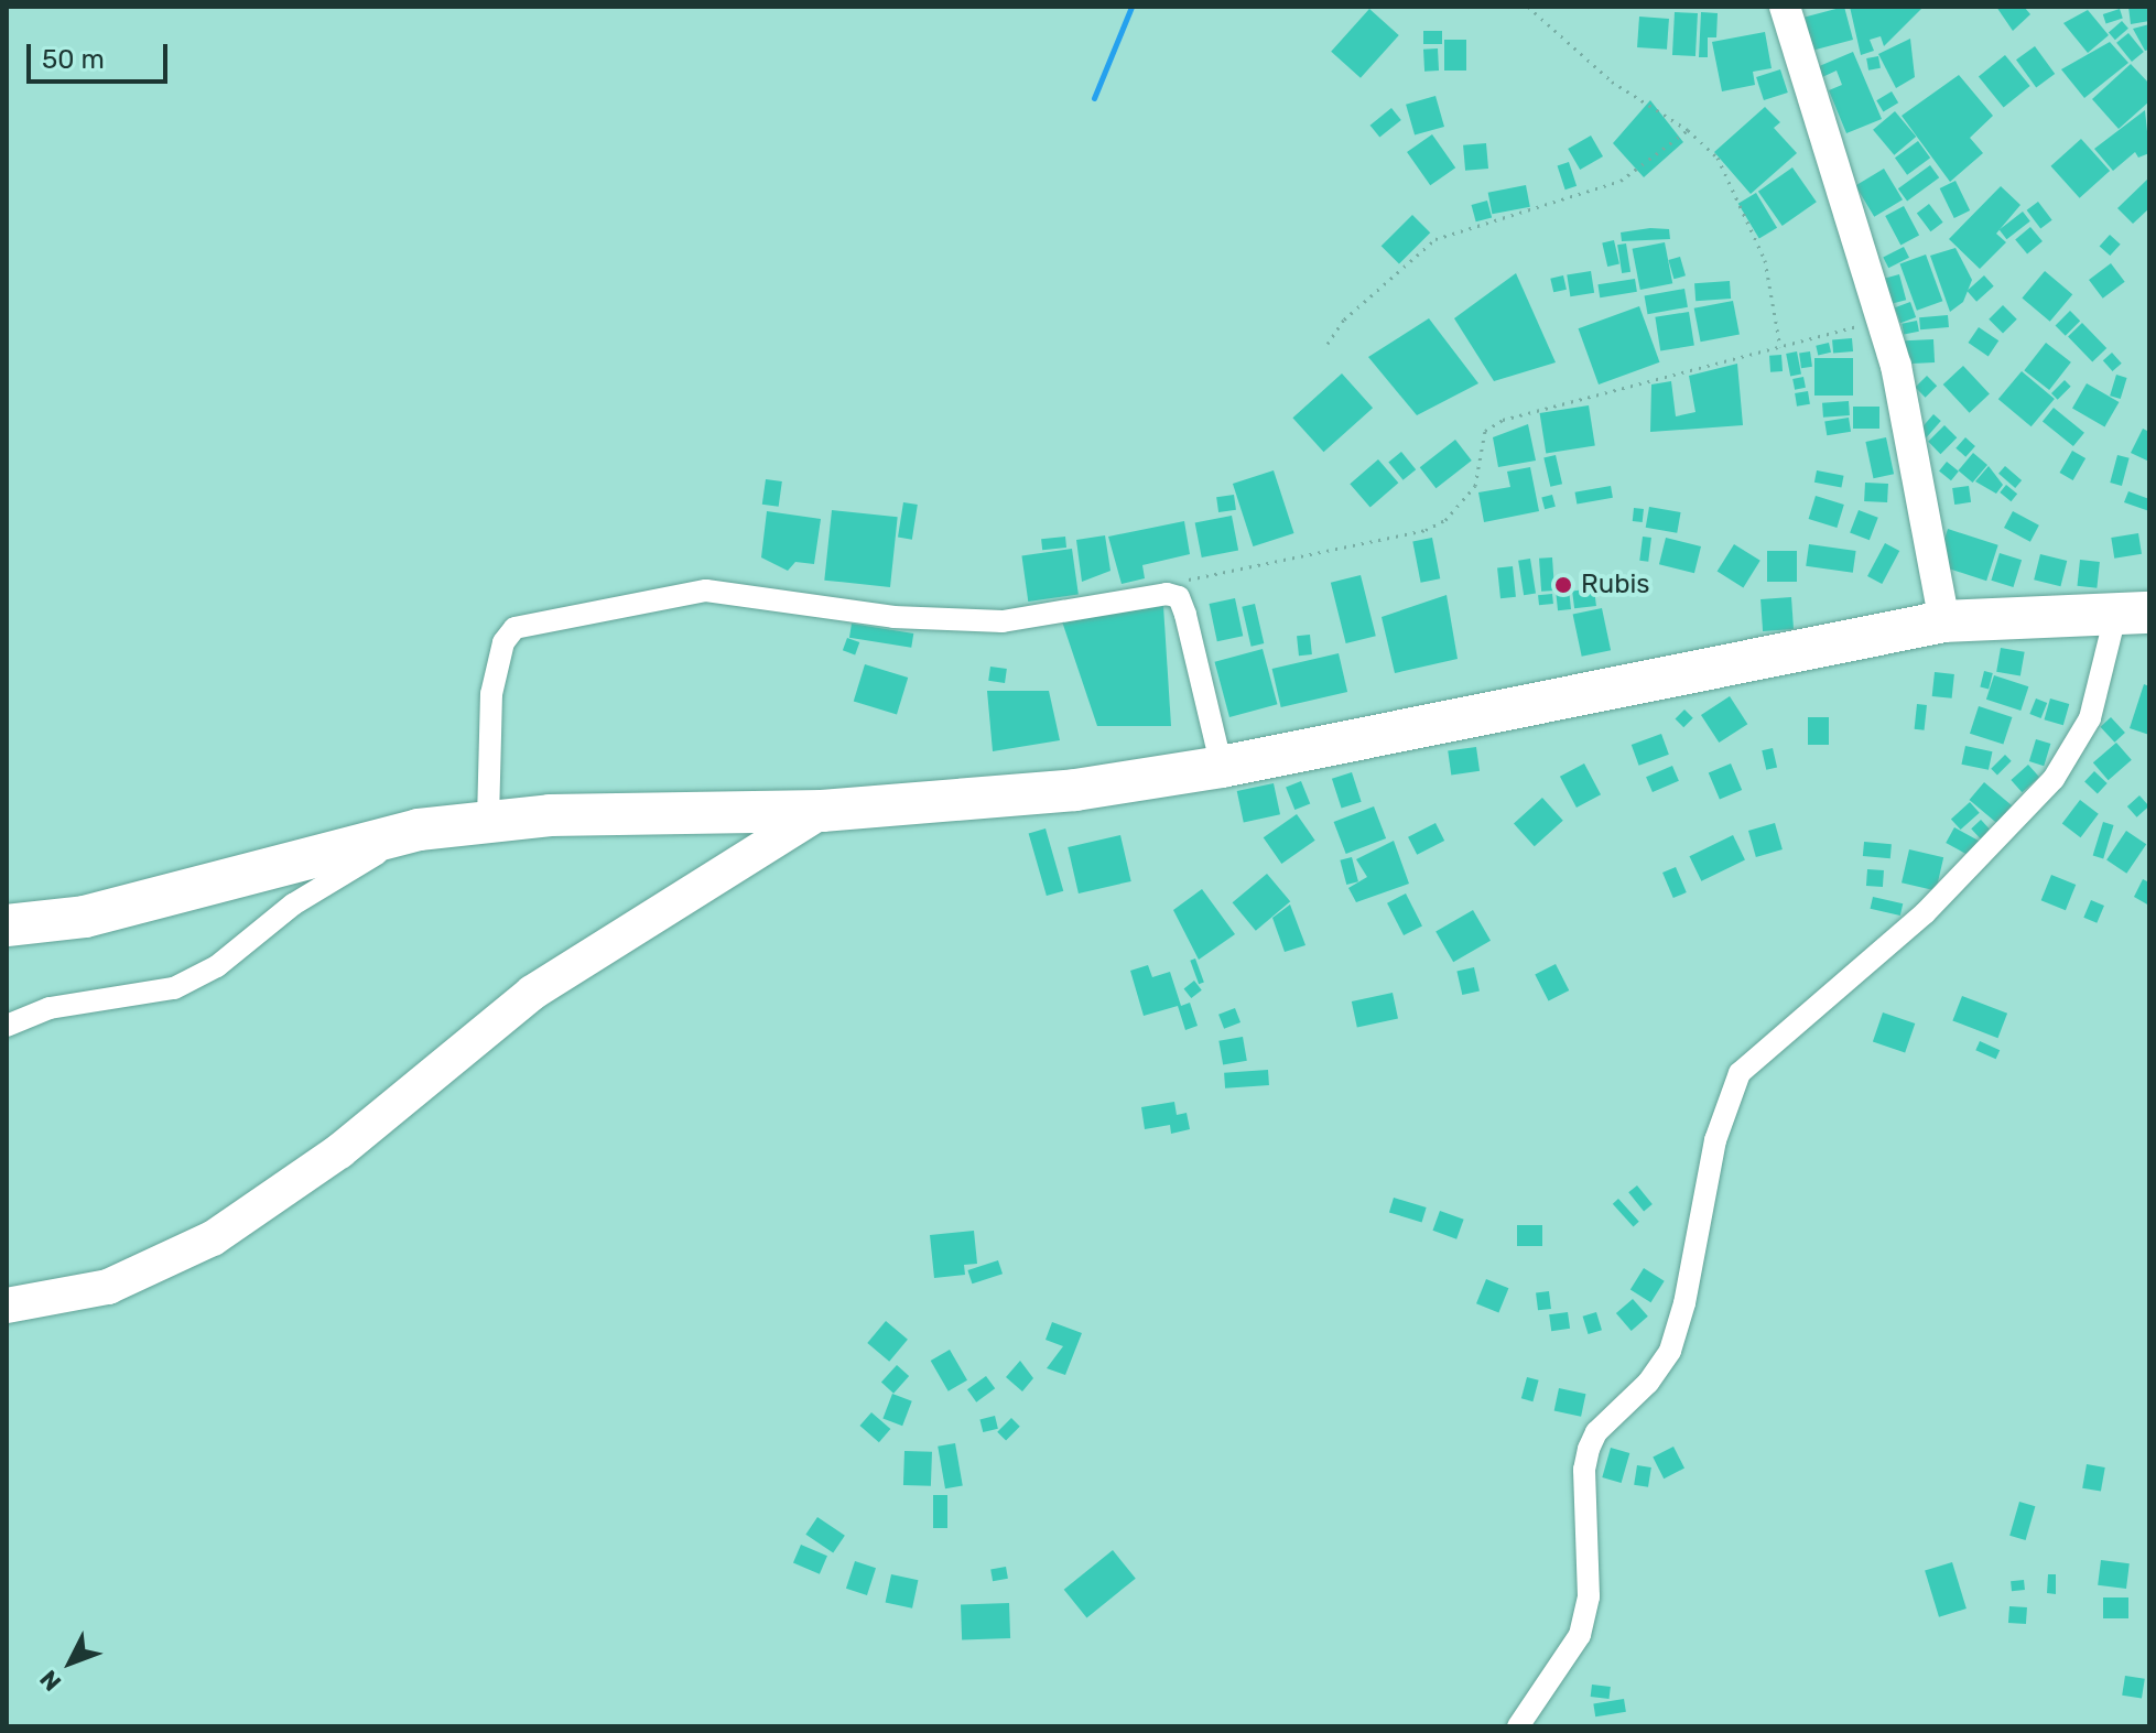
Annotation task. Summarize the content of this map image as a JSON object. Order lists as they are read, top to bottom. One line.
{"places":["Rubis"],"scale_bar":"50 m","north":"bottom left"}
